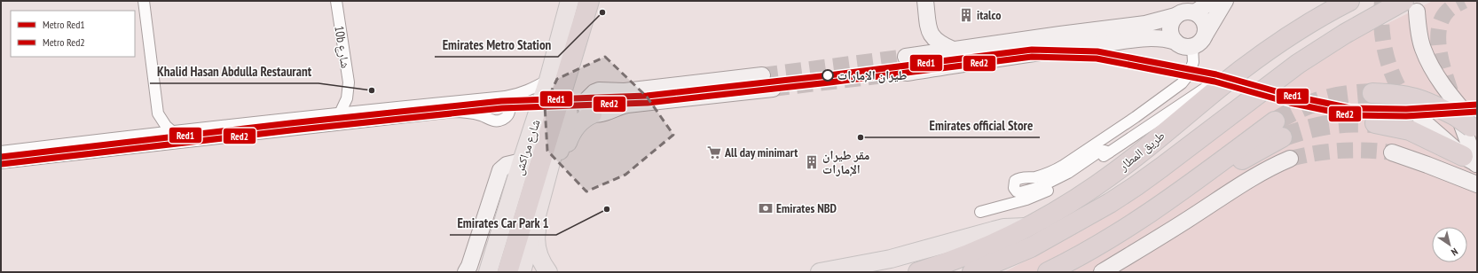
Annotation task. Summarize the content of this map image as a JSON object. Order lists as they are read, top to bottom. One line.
{"streets":{"highway":["طريق المطار"],"main road":["شارع مراكش"],"street":["10b شارع"]},"places":{"other":["Emirates Metro Station","طيران الإمارات","Khalid Hasan Abdulla Restaurant","Emirates official Store","Emirates Car Park 1"],"building":["italco","مقر طيران الإمارات"],"supermarket":["All day minimart"],"bank":["Emirates NBD"]},"lines":["metro line Red1","metro line Red2"],"legend":["Metro Red1","Metro Red2"],"north":"bottom right"}
